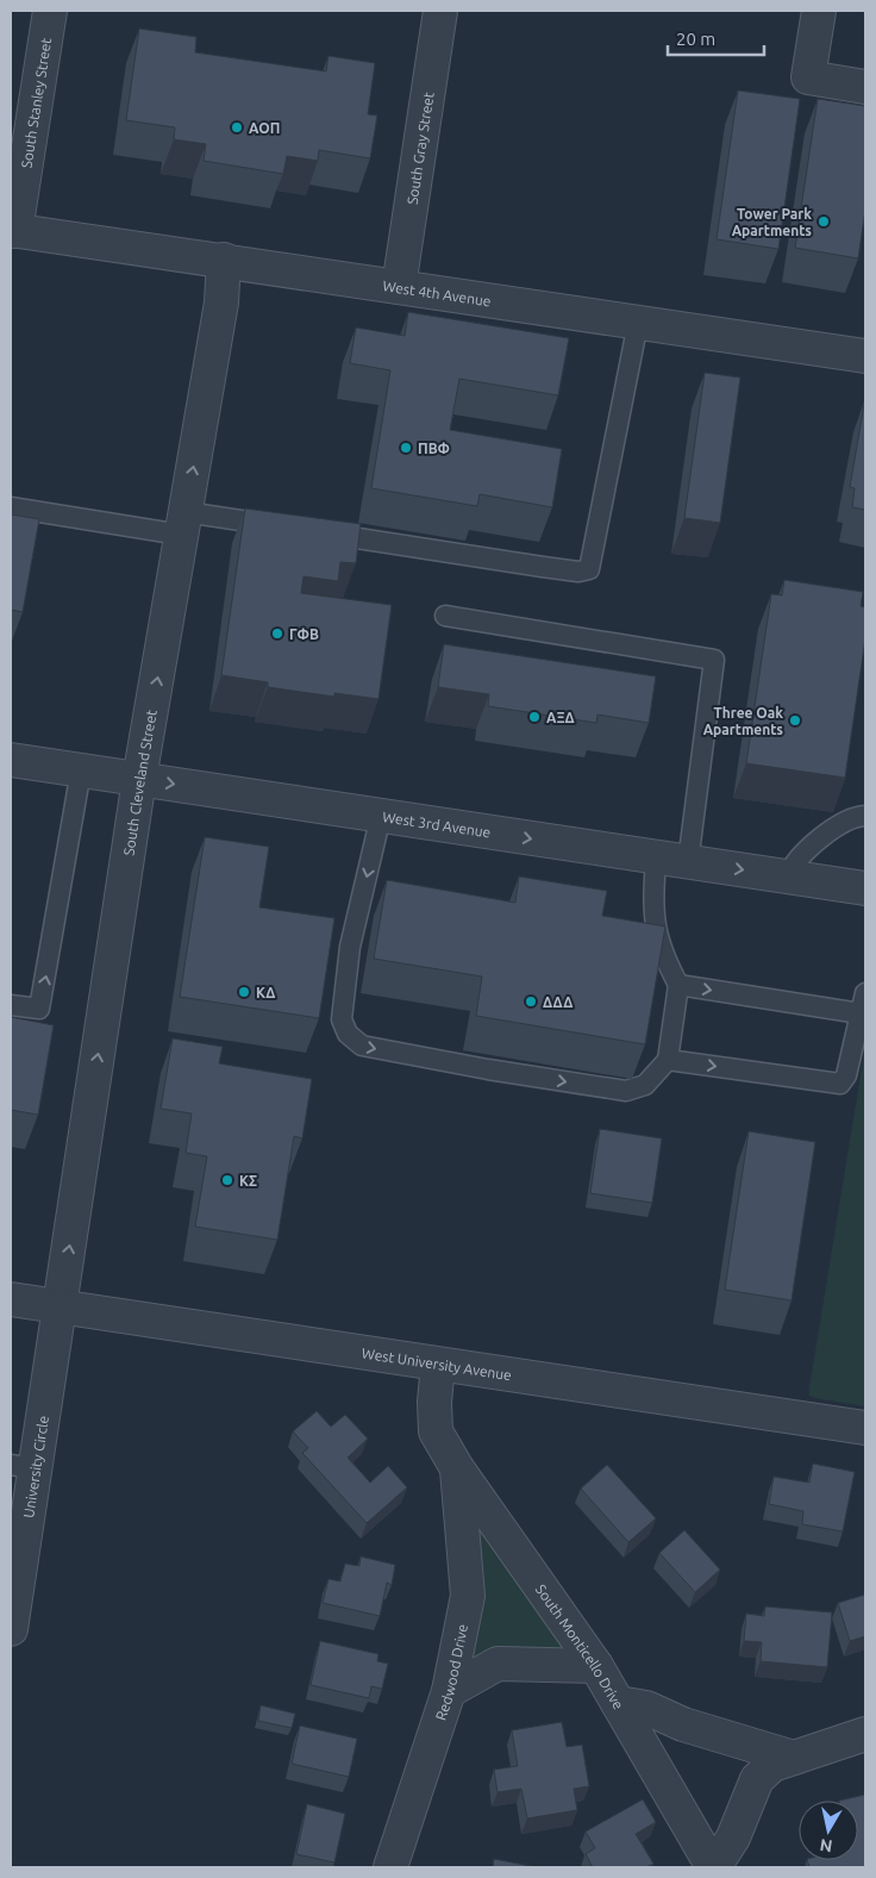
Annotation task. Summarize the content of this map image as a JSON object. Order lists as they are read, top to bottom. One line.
{"streets":{"street":["South Stanley Street","South Gray Street","West 4th Avenue","South Cleveland Street","West 3rd Avenue","West University Avenue","University Circle","South Monticello Drive","Redwood Drive"]},"crossings":[["South Stanley Street","West 4th Avenue"],["South Gray Street","West 4th Avenue"],["West 4th Avenue","South Cleveland Street"],["South Cleveland Street","West 3rd Avenue"],["South Cleveland Street","West University Avenue"],["South Cleveland Street","University Circle"],["West University Avenue","University Circle"],["West University Avenue","South Monticello Drive"],["South Monticello Drive","Redwood Drive"]],"one_way":["South Cleveland Street","West 3rd Avenue"],"places":["AOΠ","Tower Park Apartments","ΠΒΦ","ΓΦΒ","ΑΞΔ","Three Oak Apartments","ΚΔ","ΔΔΔ","KΣ"],"scale_bar":"20 m","north":"bottom"}
